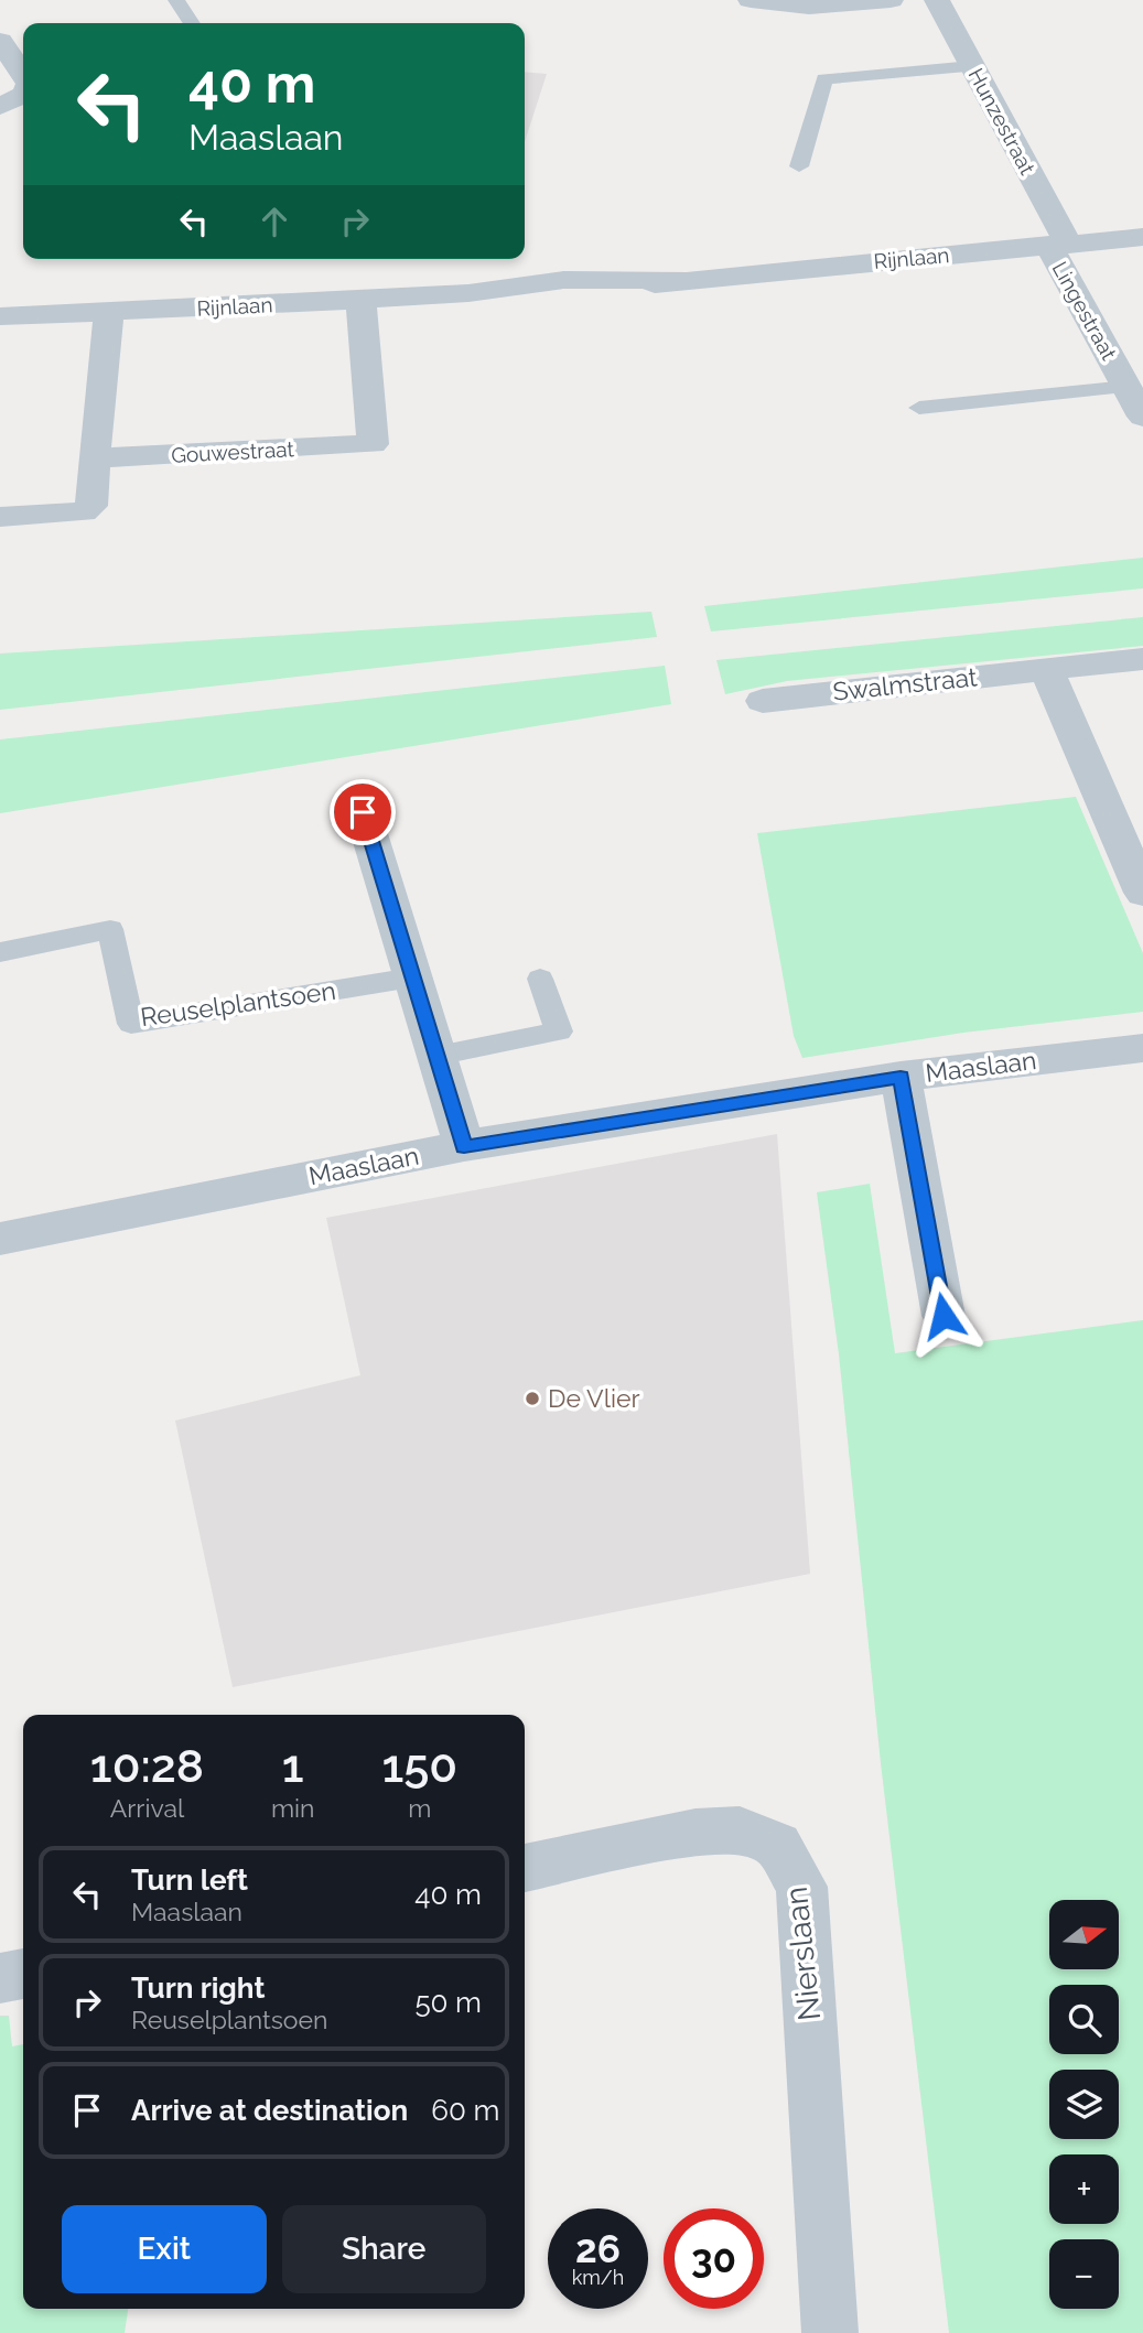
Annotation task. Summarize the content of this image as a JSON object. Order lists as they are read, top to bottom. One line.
{"streets":{"street":["Hunzestraat","Rijnlaan","Lingestraat","Gouwestraat","Swalmstraat","Maaslaan","Nierslaan"],"lane":["Reuselplantsoen"]},"crossings":[["Hunzestraat","Rijnlaan"],["Hunzestraat","Lingestraat"],["Rijnlaan","Lingestraat"],["Rijnlaan","Gouwestraat"]],"places":["De Vlier"],"north":"right","page":{"turn":["40 m","Maaslaan"],"eta":["10:28","Arrival","1","min","150","m"],"list":[{"name":"Turn left","note":"Maaslaan","value":"40 m"},{"name":"Turn right","note":"Reuselplantsoen","value":"50 m"},{"name":"Arrive at destination","value":"60 m"}],"map_buttons":["+","−"],"buttons":["Exit","Share"],"speed":"26 km/h","limit":"30"}}
